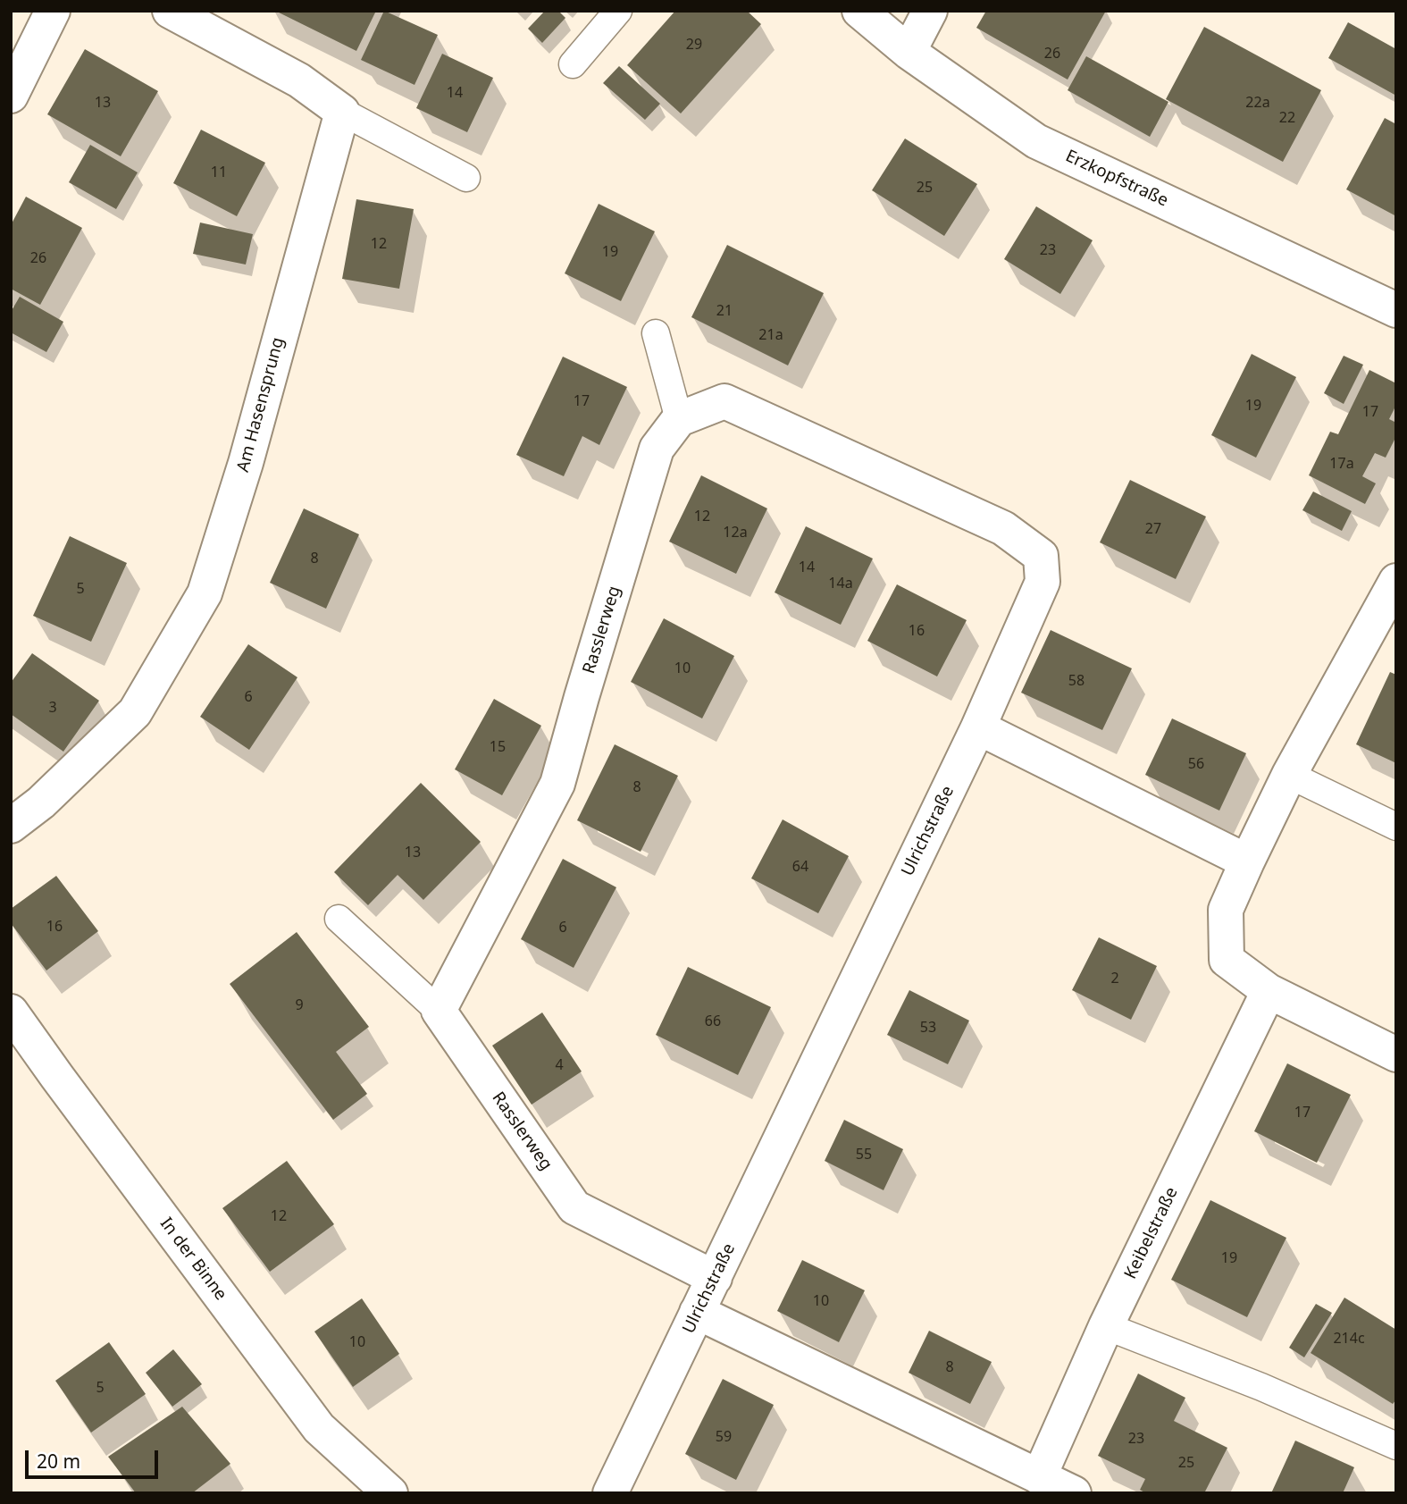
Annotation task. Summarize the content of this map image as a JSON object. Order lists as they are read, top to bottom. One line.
{"streets":{"street":["Erzkopfstraße","Am Hasensprung","Rasslerweg","Ulrichstraße","Keibelstraße","In der Binne"]},"crossings":[["Rasslerweg","Ulrichstraße"]],"house_numbers":["29","26","14","13","22a","22","11","25","12","23","19","26","21","21a","17","19","17","17a","12","27","12a","8","14","14a","5","16","10","58","6","3","15","56","8","13","64","16","6","2","9","66","53","4","17","55","12","19","10","214c","10","8","5","59","23","25"],"scale_bar":"20 m"}
